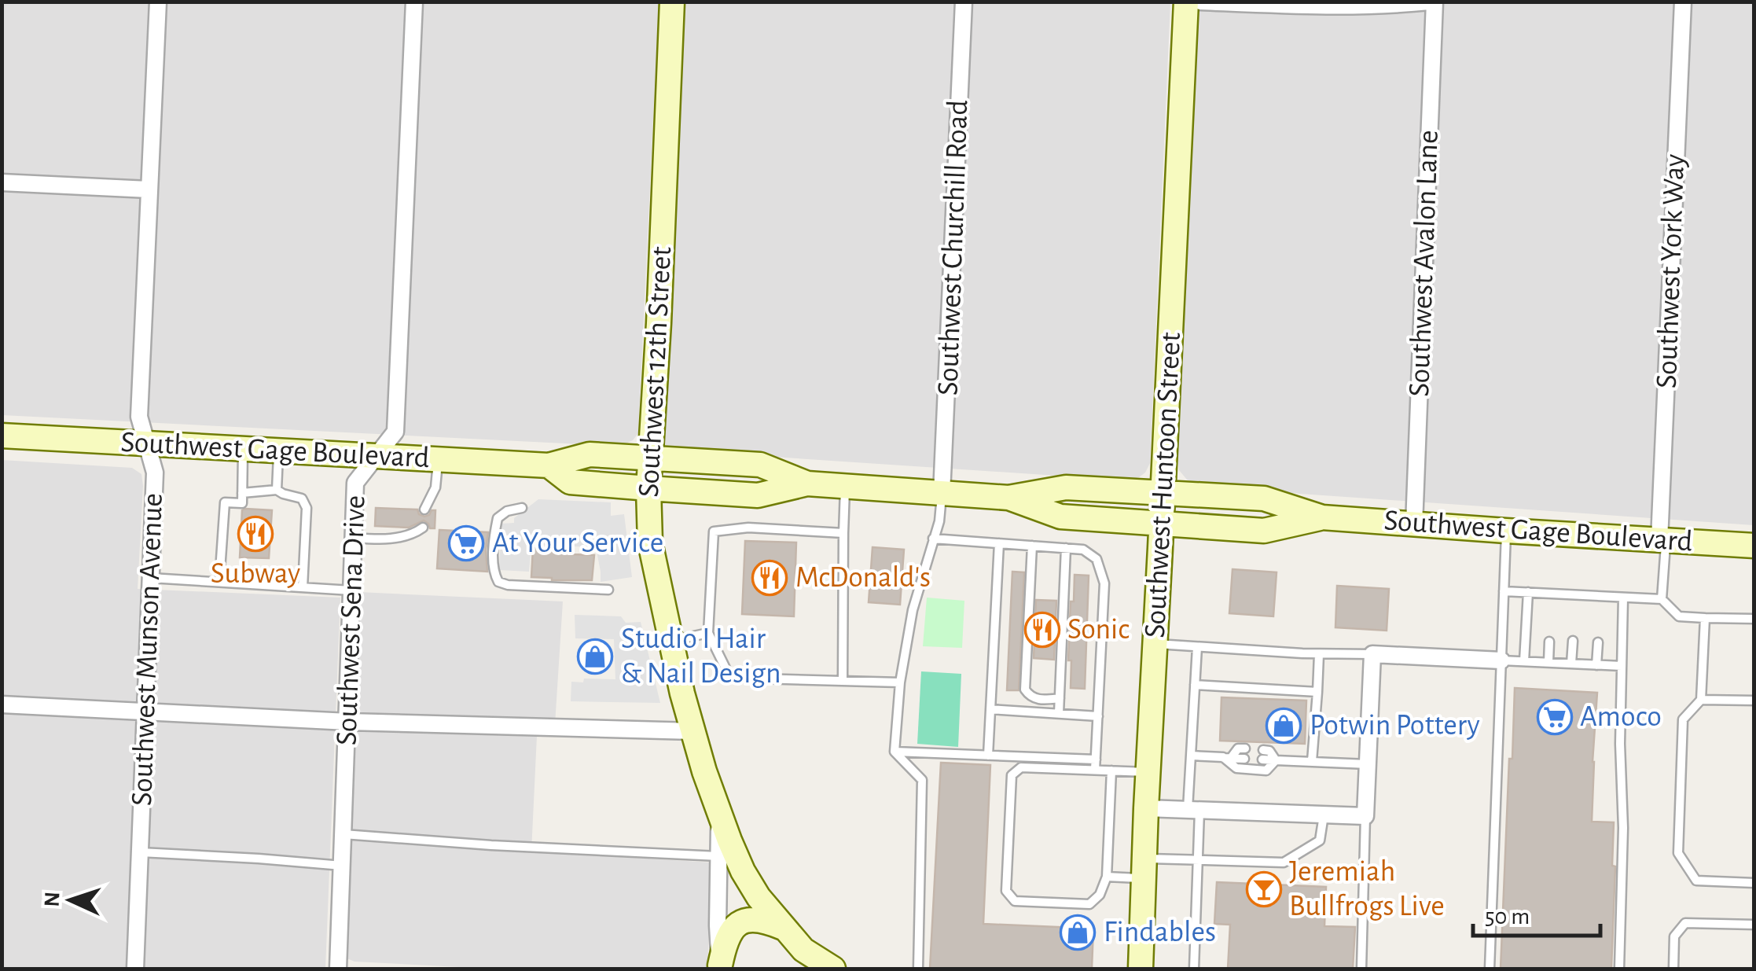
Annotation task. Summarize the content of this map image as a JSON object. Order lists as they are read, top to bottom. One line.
{"streets":{"main road":["Southwest 12th Street","Southwest Gage Boulevard","Southwest Huntoon Street"],"street":["Southwest Churchill Road","Southwest Avalon Lane","Southwest York Way","Southwest Sena Drive","Southwest Munson Avenue"]},"crossings":[["Southwest Churchill Road","Southwest Gage Boulevard"],["Southwest Avalon Lane","Southwest Gage Boulevard"],["Southwest York Way","Southwest Gage Boulevard"],["Southwest 12th Street","Southwest Gage Boulevard"],["Southwest Gage Boulevard","Southwest Huntoon Street"],["Southwest Gage Boulevard","Southwest Sena Drive"],["Southwest Gage Boulevard","Southwest Munson Avenue"]],"places":{"restaurant":["Subway","McDonald's","Sonic"],"supermarket":["At Your Service","Amoco"],"shop":["Studio I Hair & Nail Design","Potwin Pottery","Findables"],"bar":["Jeremiah Bullfrogs Live"]},"scale_bar":"50 m","north":"left"}
